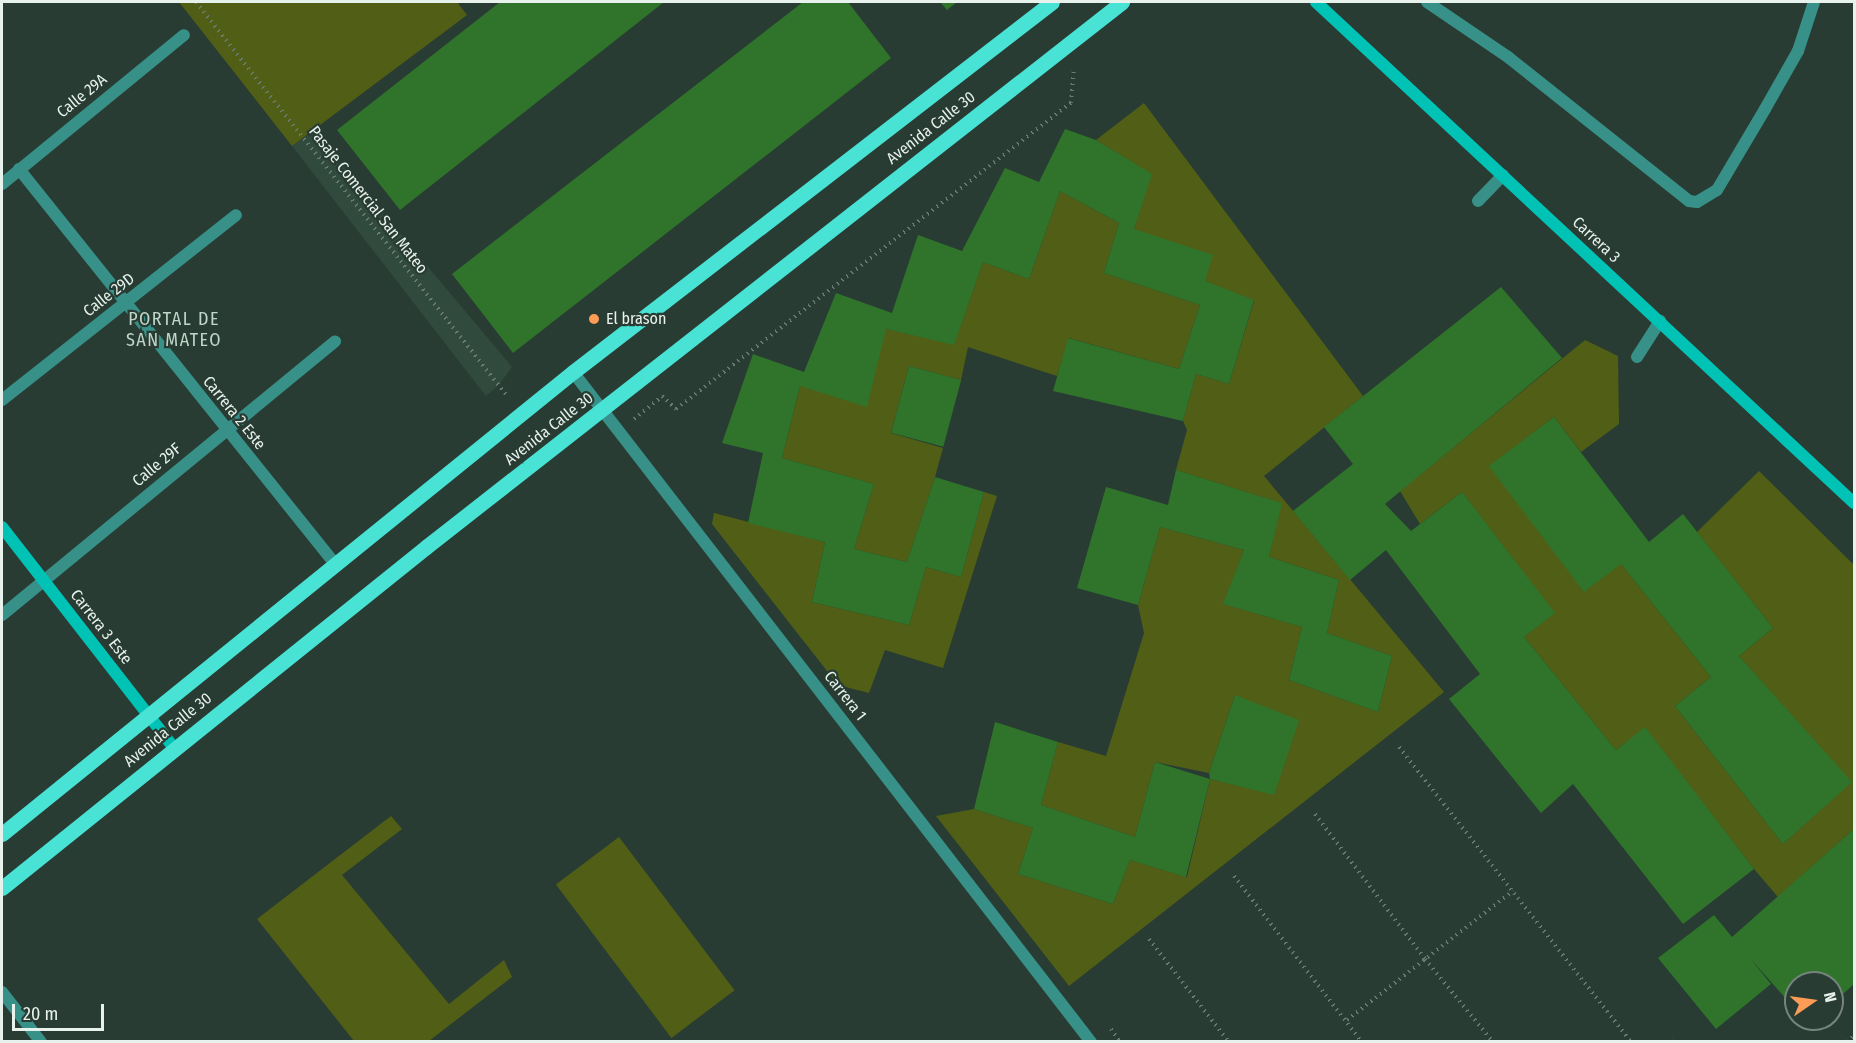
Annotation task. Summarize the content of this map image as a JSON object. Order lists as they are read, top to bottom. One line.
{"streets":{"main road":["Avenida Calle 30","Carrera 3","Carrera 3 Este"],"street":["Calle 29A","Calle 29D","Carrera 2 Este","Calle 29F","Carrera 1"],"path":["Pasaje Comercial San Mateo"]},"crossings":[["Calle 29A","Carrera 2 Este"],["Avenida Calle 30","Pasaje Comercial San Mateo"],["Avenida Calle 30","Carrera 2 Este"],["Avenida Calle 30","Carrera 3 Este"],["Avenida Calle 30","Carrera 1"],["Calle 29D","Carrera 2 Este"],["Carrera 2 Este","Calle 29F"],["Calle 29F","Carrera 3 Este"]],"districts":["PORTAL DE SAN MATEO"],"places":["El brason"],"scale_bar":"20 m","north":"right"}
